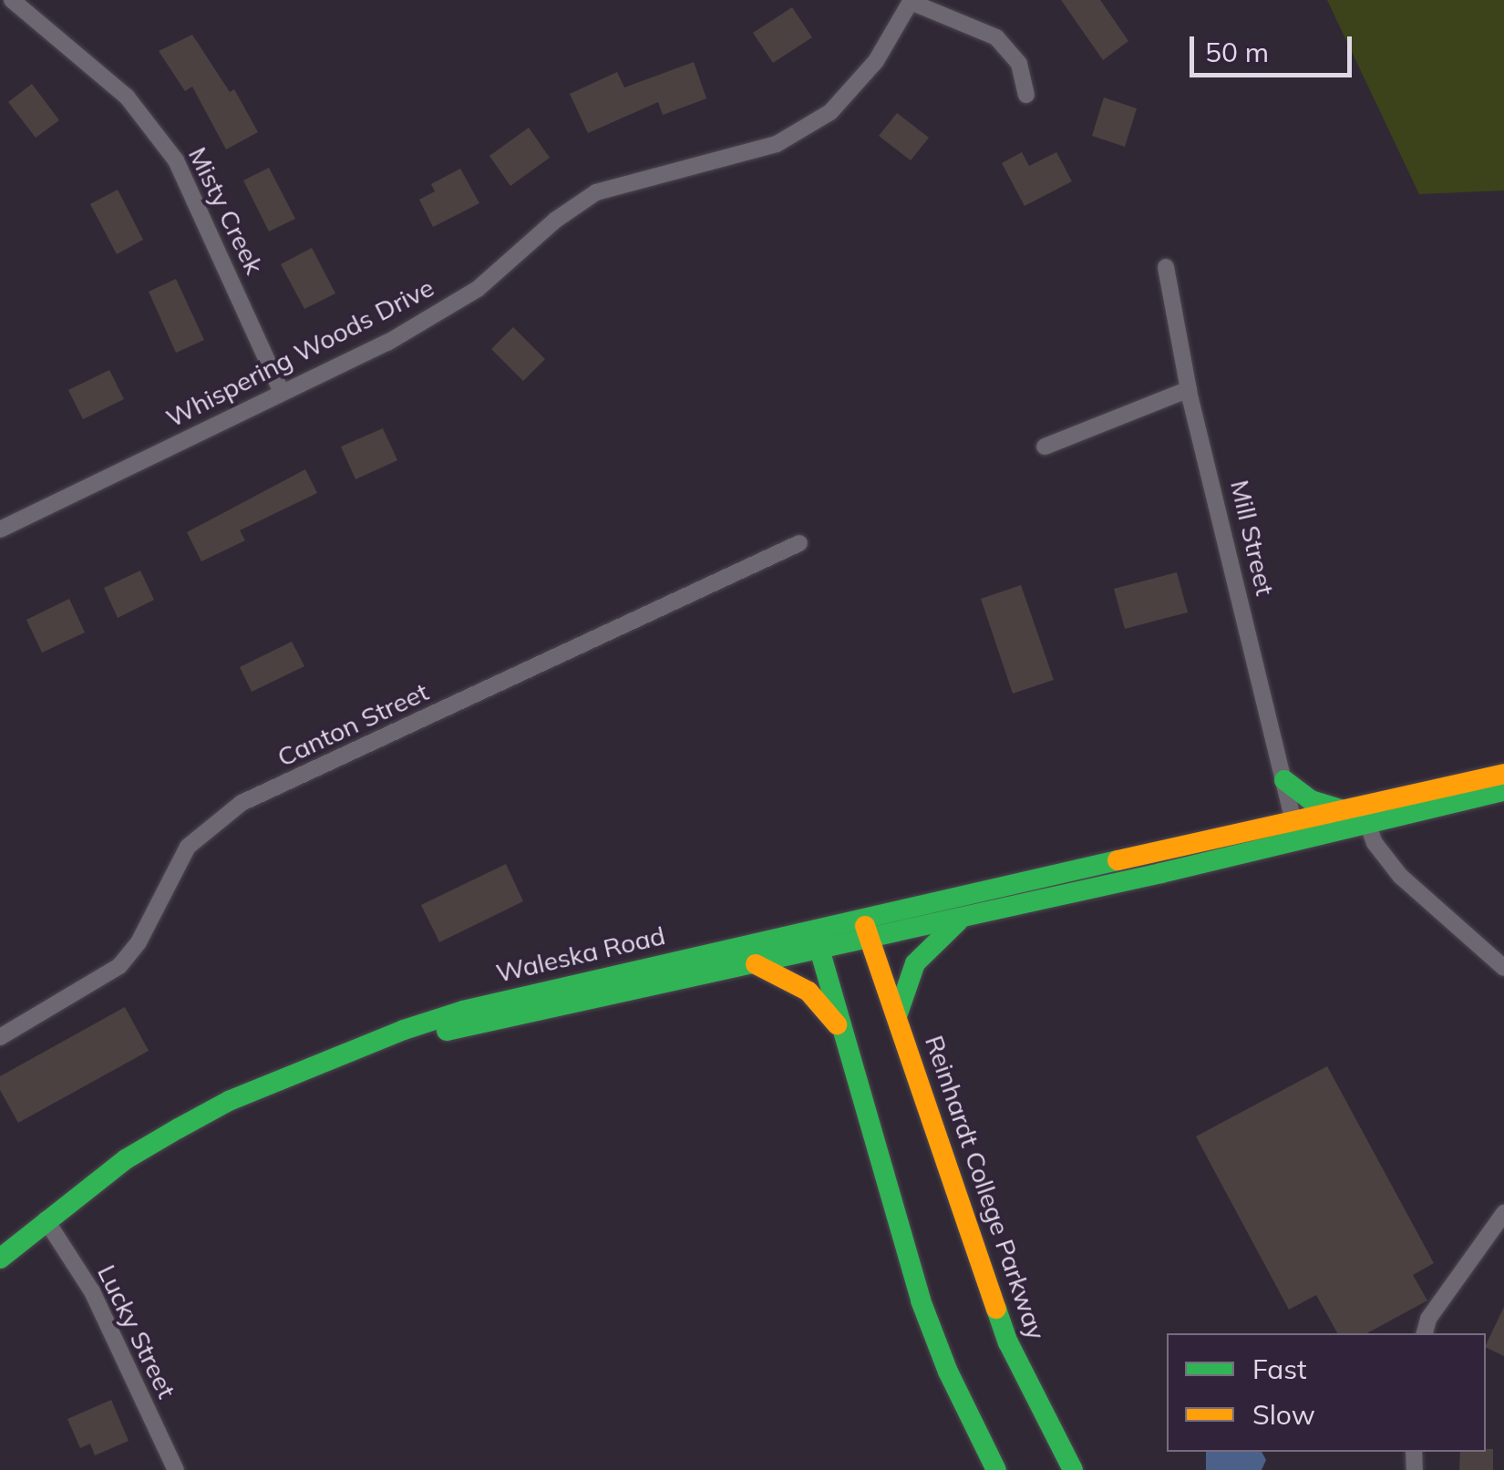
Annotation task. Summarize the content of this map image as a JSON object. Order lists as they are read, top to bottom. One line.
{"streets":{"main road":["Waleska Road","Reinhardt College Parkway"],"street":["Misty Creek","Whispering Woods Drive","Mill Street","Canton Street","Lucky Street"]},"crossings":[["Misty Creek","Whispering Woods Drive"],["Mill Street","Waleska Road"],["Waleska Road","Reinhardt College Parkway"],["Waleska Road","Lucky Street"]],"legend":["Fast","Slow"],"scale_bar":"50 m"}
